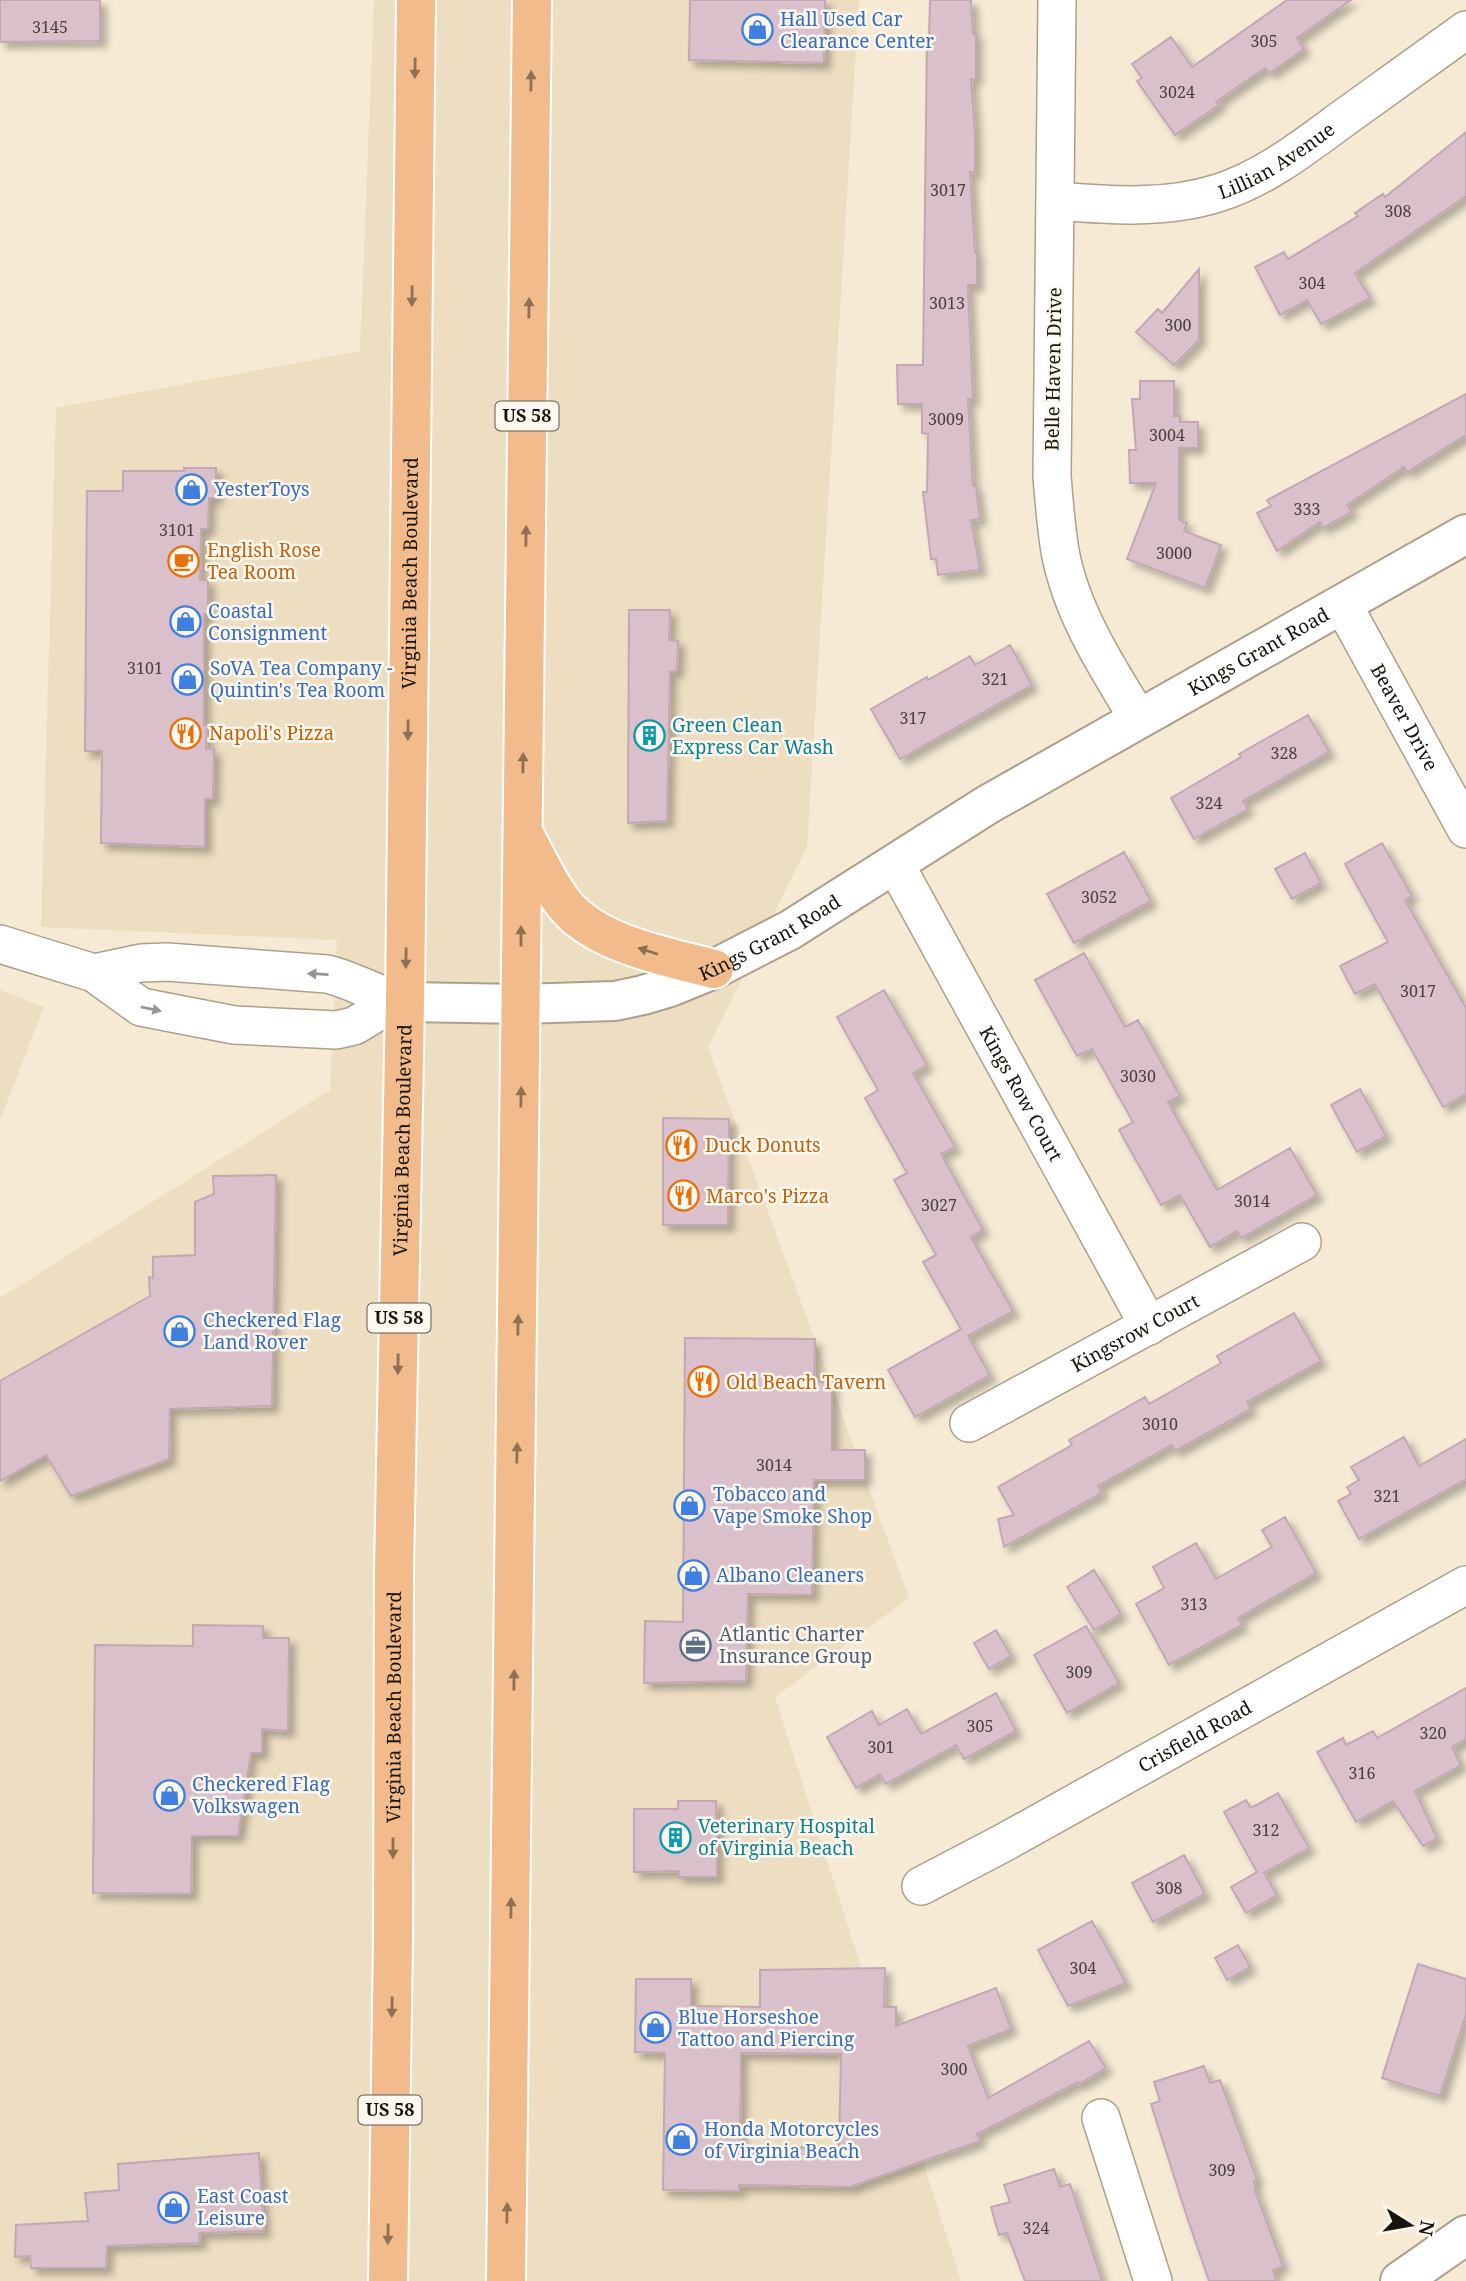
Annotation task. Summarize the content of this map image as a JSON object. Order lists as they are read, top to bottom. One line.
{"streets":{"main road":["US 58","Virginia Beach Boulevard"],"street":["Lillian Avenue","Belle Haven Drive","Kings Grant Road","Beaver Drive","Kings Row Court","Kingsrow Court","Crisfield Road"]},"crossings":[["Lillian Avenue","Belle Haven Drive"],["Belle Haven Drive","Kings Grant Road"],["US 58","Kings Grant Road"],["Virginia Beach Boulevard","Kings Grant Road"],["Kings Grant Road","Beaver Drive"],["Kings Grant Road","Kings Row Court"],["Kings Row Court","Kingsrow Court"]],"places":{"shop":["Hall Used Car Clearance Center","YesterToys","Coastal Consignment","SoVA Tea Company - Quintin's Tea Room","Checkered Flag Land Rover","Tobacco and Vape Smoke Shop","Albano Cleaners","Checkered Flag Volkswagen","Blue Horseshoe Tattoo and Piercing","Honda Motorcycles of Virginia Beach","East Coast Leisure"],"cafe":["English Rose Tea Room"],"restaurant":["Napoli's Pizza","Duck Donuts","Marco's Pizza","Old Beach Tavern"],"building":["Green Clean Express Car Wash","Veterinary Hospital of Virginia Beach"],"office":["Atlantic Charter Insurance Group"]},"house_numbers":["3145","305","3024","3017","308","304","3013","300","3009","3004","333","3101","3000","3101","321","317","328","324","3052","3017","3030","3014","3027","3010","3014","321","313","309","305","320","301","316","312","308","304","300","309","324"],"north":"right"}
